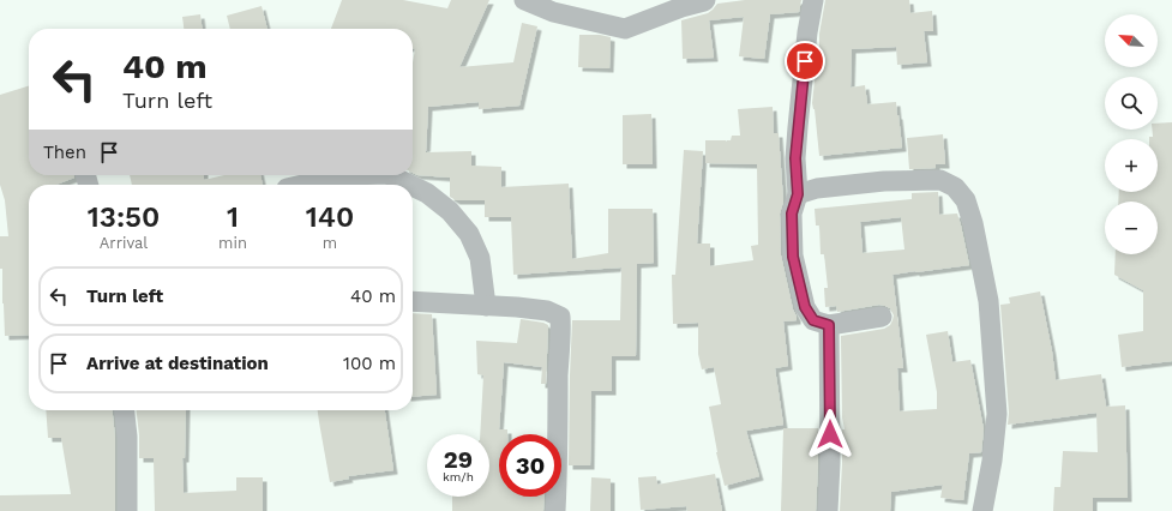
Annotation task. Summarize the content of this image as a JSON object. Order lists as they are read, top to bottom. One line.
{"north":"top left","page":{"map_buttons":["+","−"],"turn":["40 m","Turn left"],"then":"Then","eta":["13:50","Arrival","1","min","140","m"],"list":[{"name":"Turn left","value":"40 m"},{"name":"Arrive at destination","value":"100 m"}],"speed":"29 km/h","limit":"30"}}
